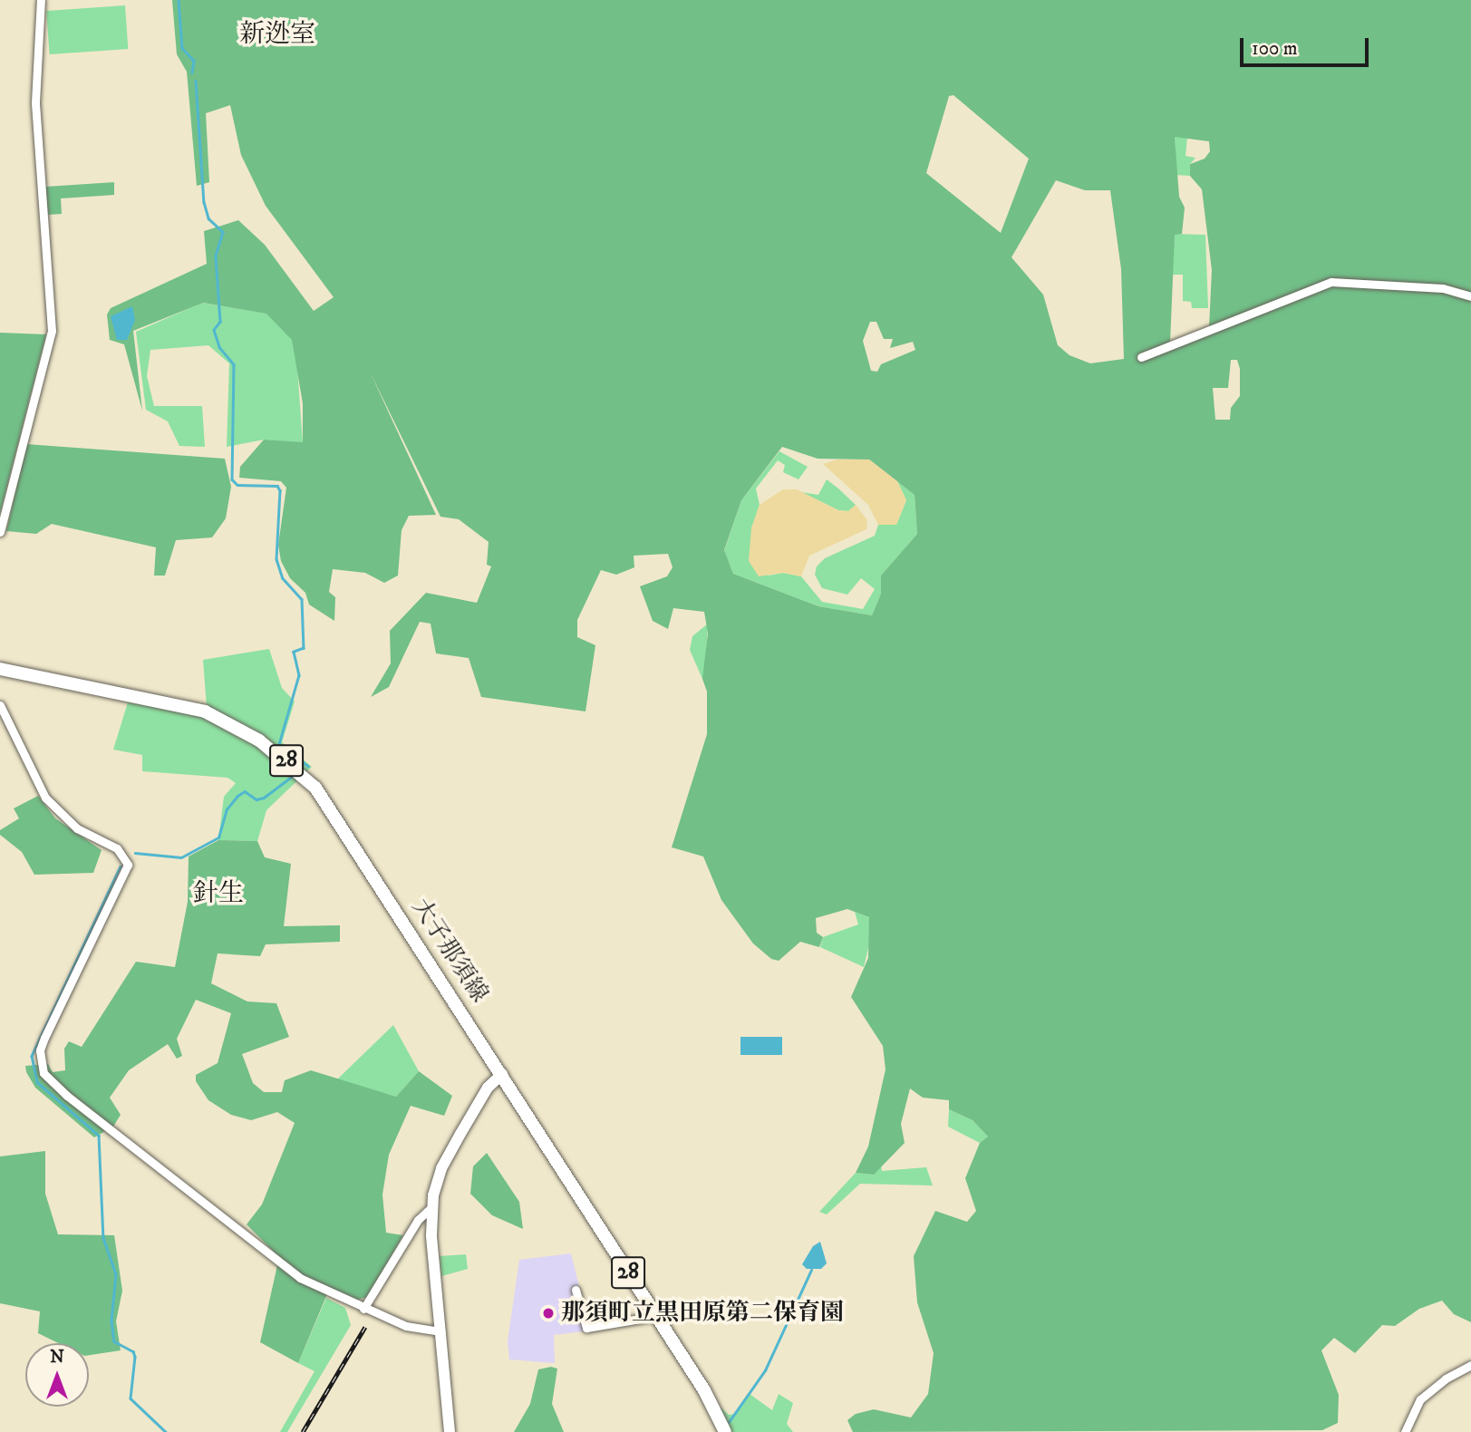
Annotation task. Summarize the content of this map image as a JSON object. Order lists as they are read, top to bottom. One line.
{"streets":{"main road":["28","大子那須線"]},"districts":["新迯室","針生"],"places":["那須町立黒田原第二保育園"],"scale_bar":"100 m","north":"top"}
